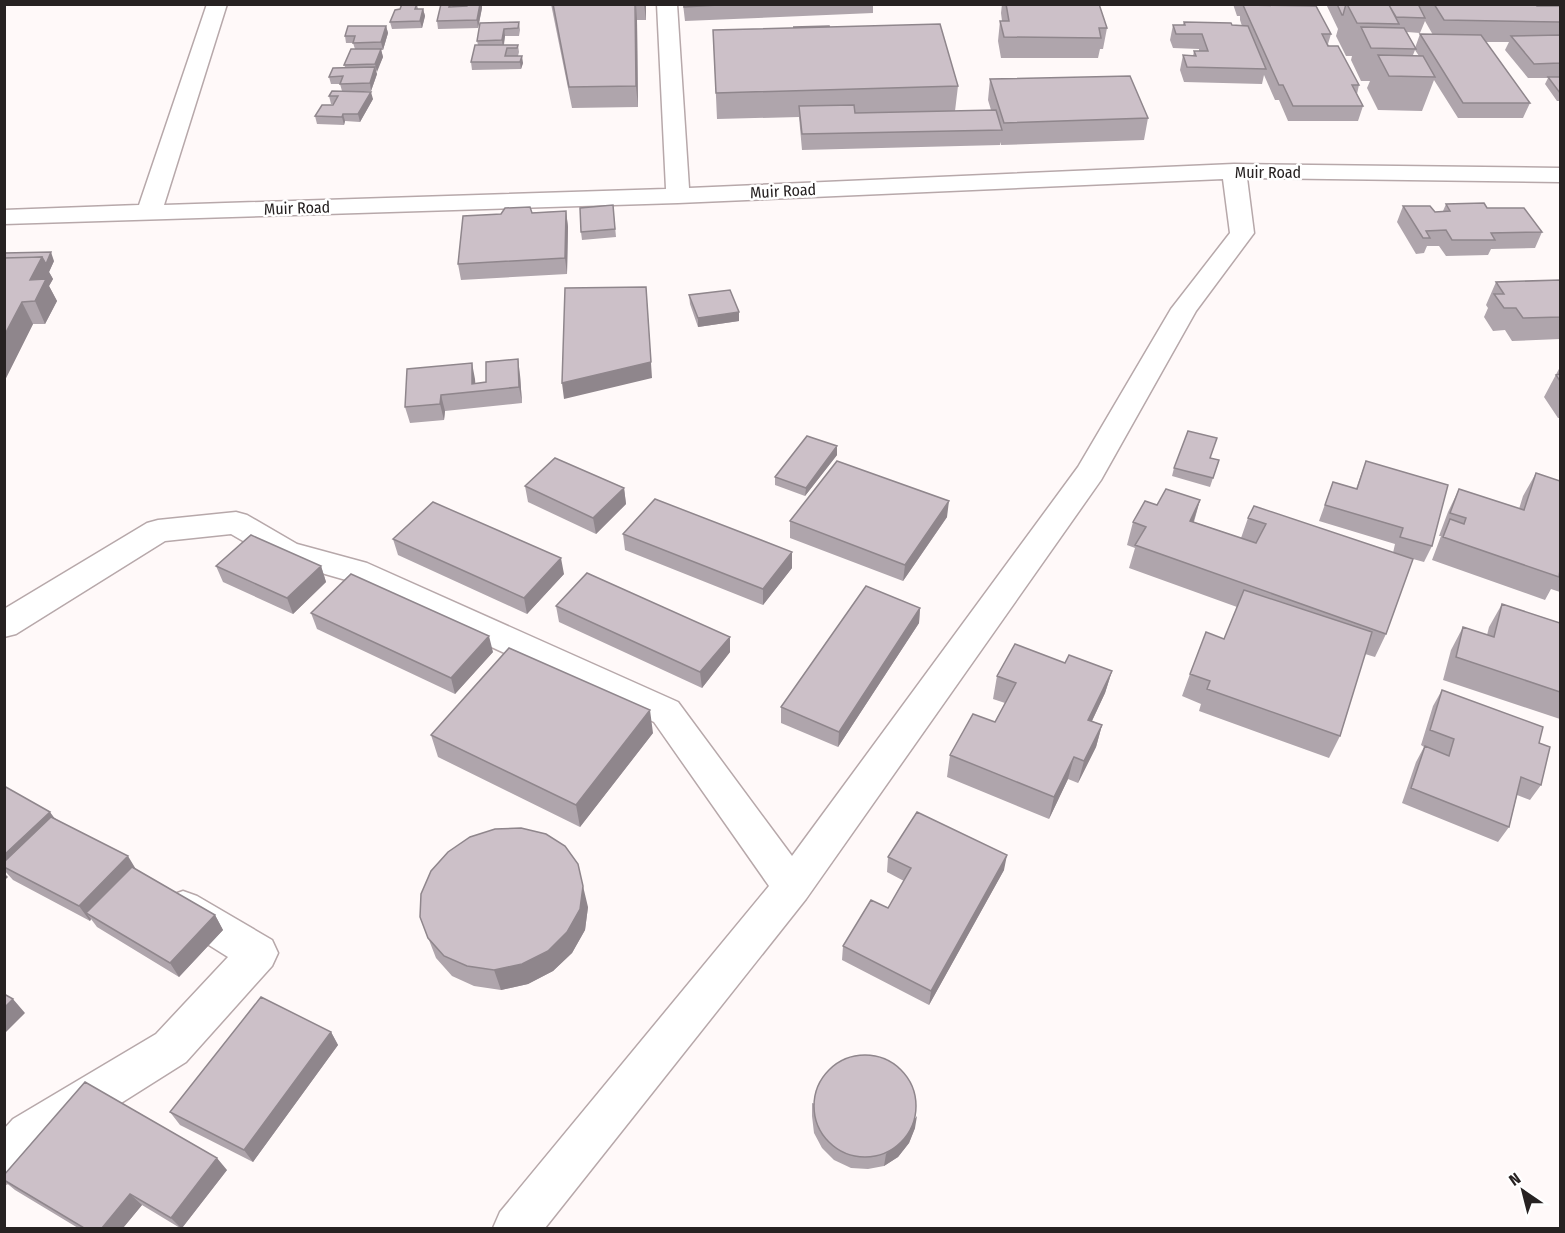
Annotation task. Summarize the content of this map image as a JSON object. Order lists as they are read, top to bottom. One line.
{"streets":{"street":["Muir Road"]},"north":"top left"}
